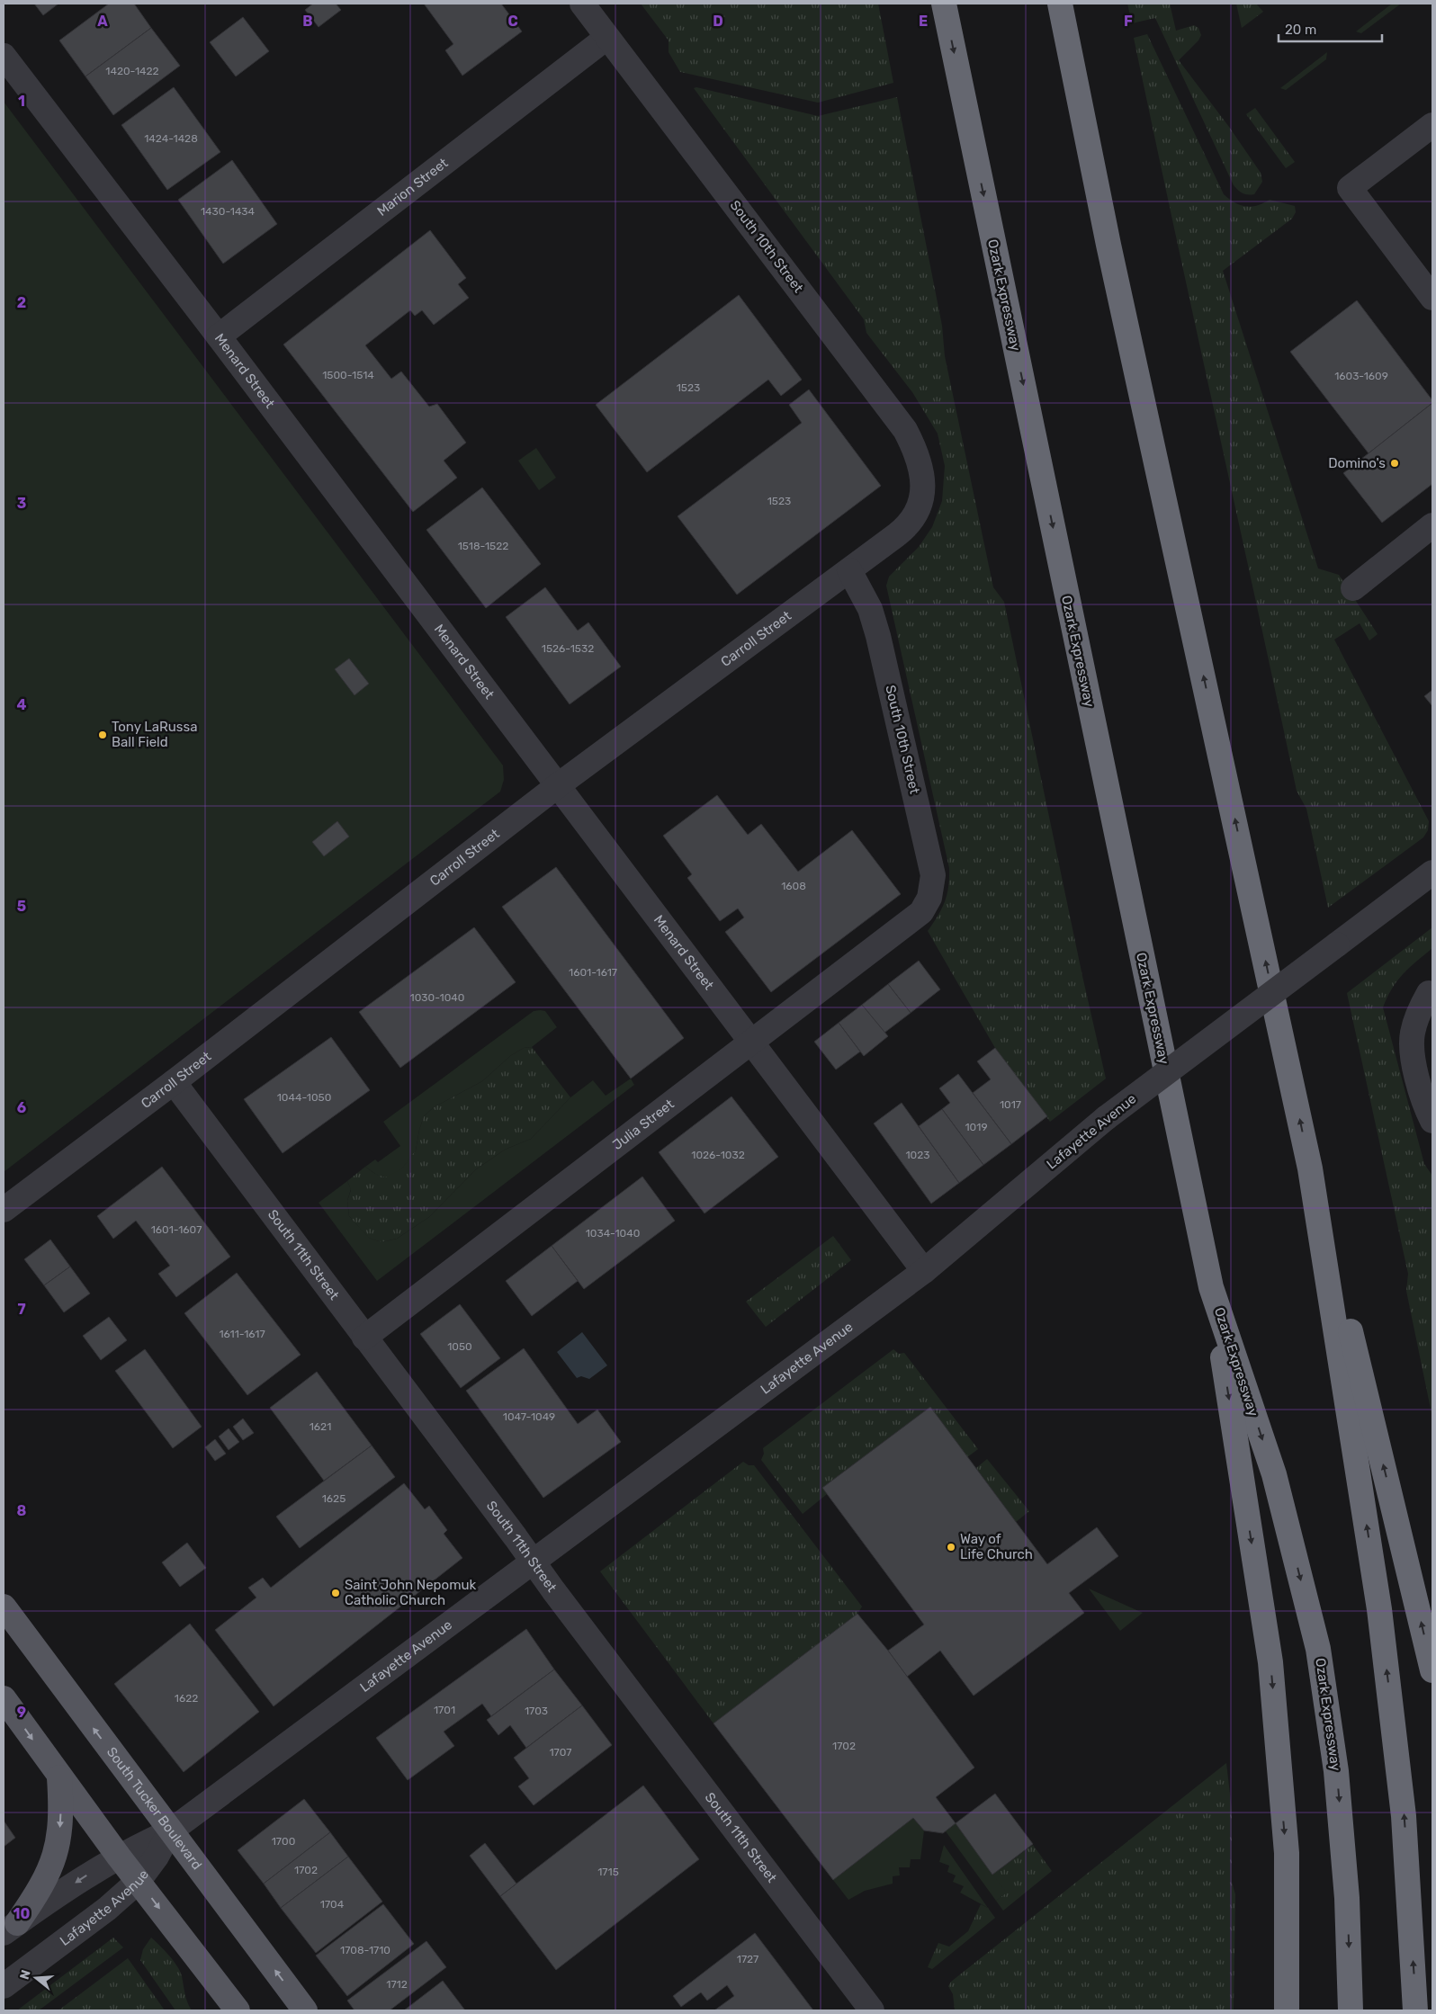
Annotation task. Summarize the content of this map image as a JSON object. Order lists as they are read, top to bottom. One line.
{"streets":{"highway":["Ozark Expressway"],"main road":["South Tucker Boulevard"],"street":["Marion Street","South 10th Street","Menard Street","Carroll Street","Julia Street","Lafayette Avenue","South 11th Street"]},"crossings":[["Marion Street","South 10th Street"],["Marion Street","Menard Street"],["South 10th Street","Carroll Street"],["South 10th Street","Julia Street"],["Menard Street","Carroll Street"],["Menard Street","Julia Street"],["Menard Street","Lafayette Avenue"],["Carroll Street","South 11th Street"],["Julia Street","South 11th Street"],["Lafayette Avenue","South 11th Street"],["Lafayette Avenue","South Tucker Boulevard"]],"places":["Domino's","Tony LaRussa Ball Field","Way of Life Church","Saint John Nepomuk Catholic Church"],"house_numbers":["1420-1422","1424-1428","1430-1434","1500-1514","1603-1609","1523","1523","1518-1522","1526-1532","1608","1601-1617","1030-1040","1044-1050","1017","1019","1026-1032","1023","1601-1607","1034-1040","1611-1617","1050","1047-1049","1621","1625","1622","1701","1703","1702","1707","1700","1702","1715","1704","1708-1710","1727","1712"],"scale_bar":"20 m","north":"left","grid":{"columns":["A","B","C","D","E","F"],"rows":["1","2","3","4","5","6","7","8","9","10"]}}
